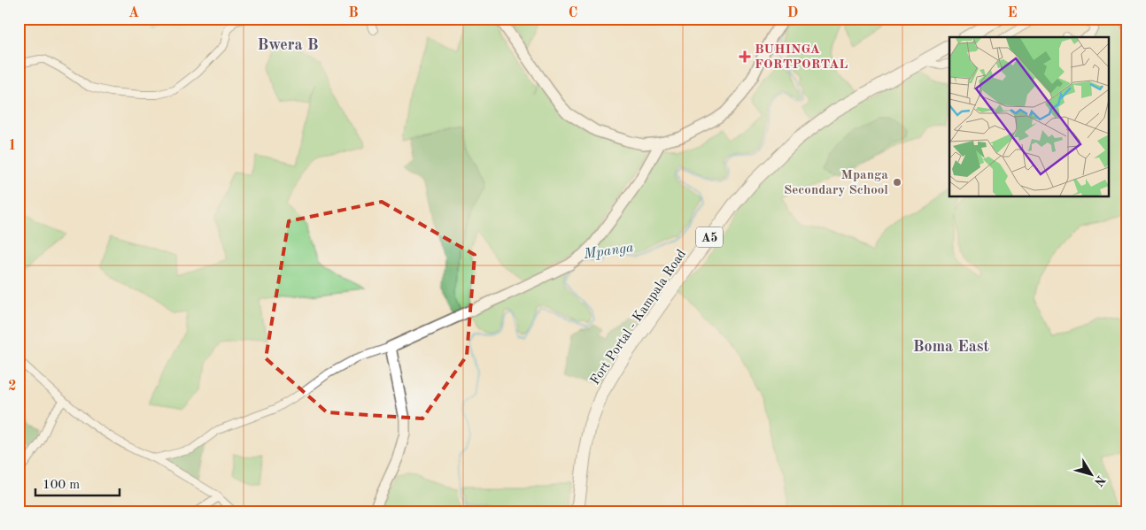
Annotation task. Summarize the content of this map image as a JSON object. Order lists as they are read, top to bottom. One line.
{"streets":{"highway":["A5","Fort Portal - Kampala Road"]},"districts":["Bwera B","Boma East"],"water":["Mpanga"],"places":{"health":["BUHINGA FORTPORTAL"],"other":["Mpanga Secondary School"]},"scale_bar":"100 m","north":"bottom right","grid":{"columns":["A","B","C","D","E"],"rows":["1","2"]}}
